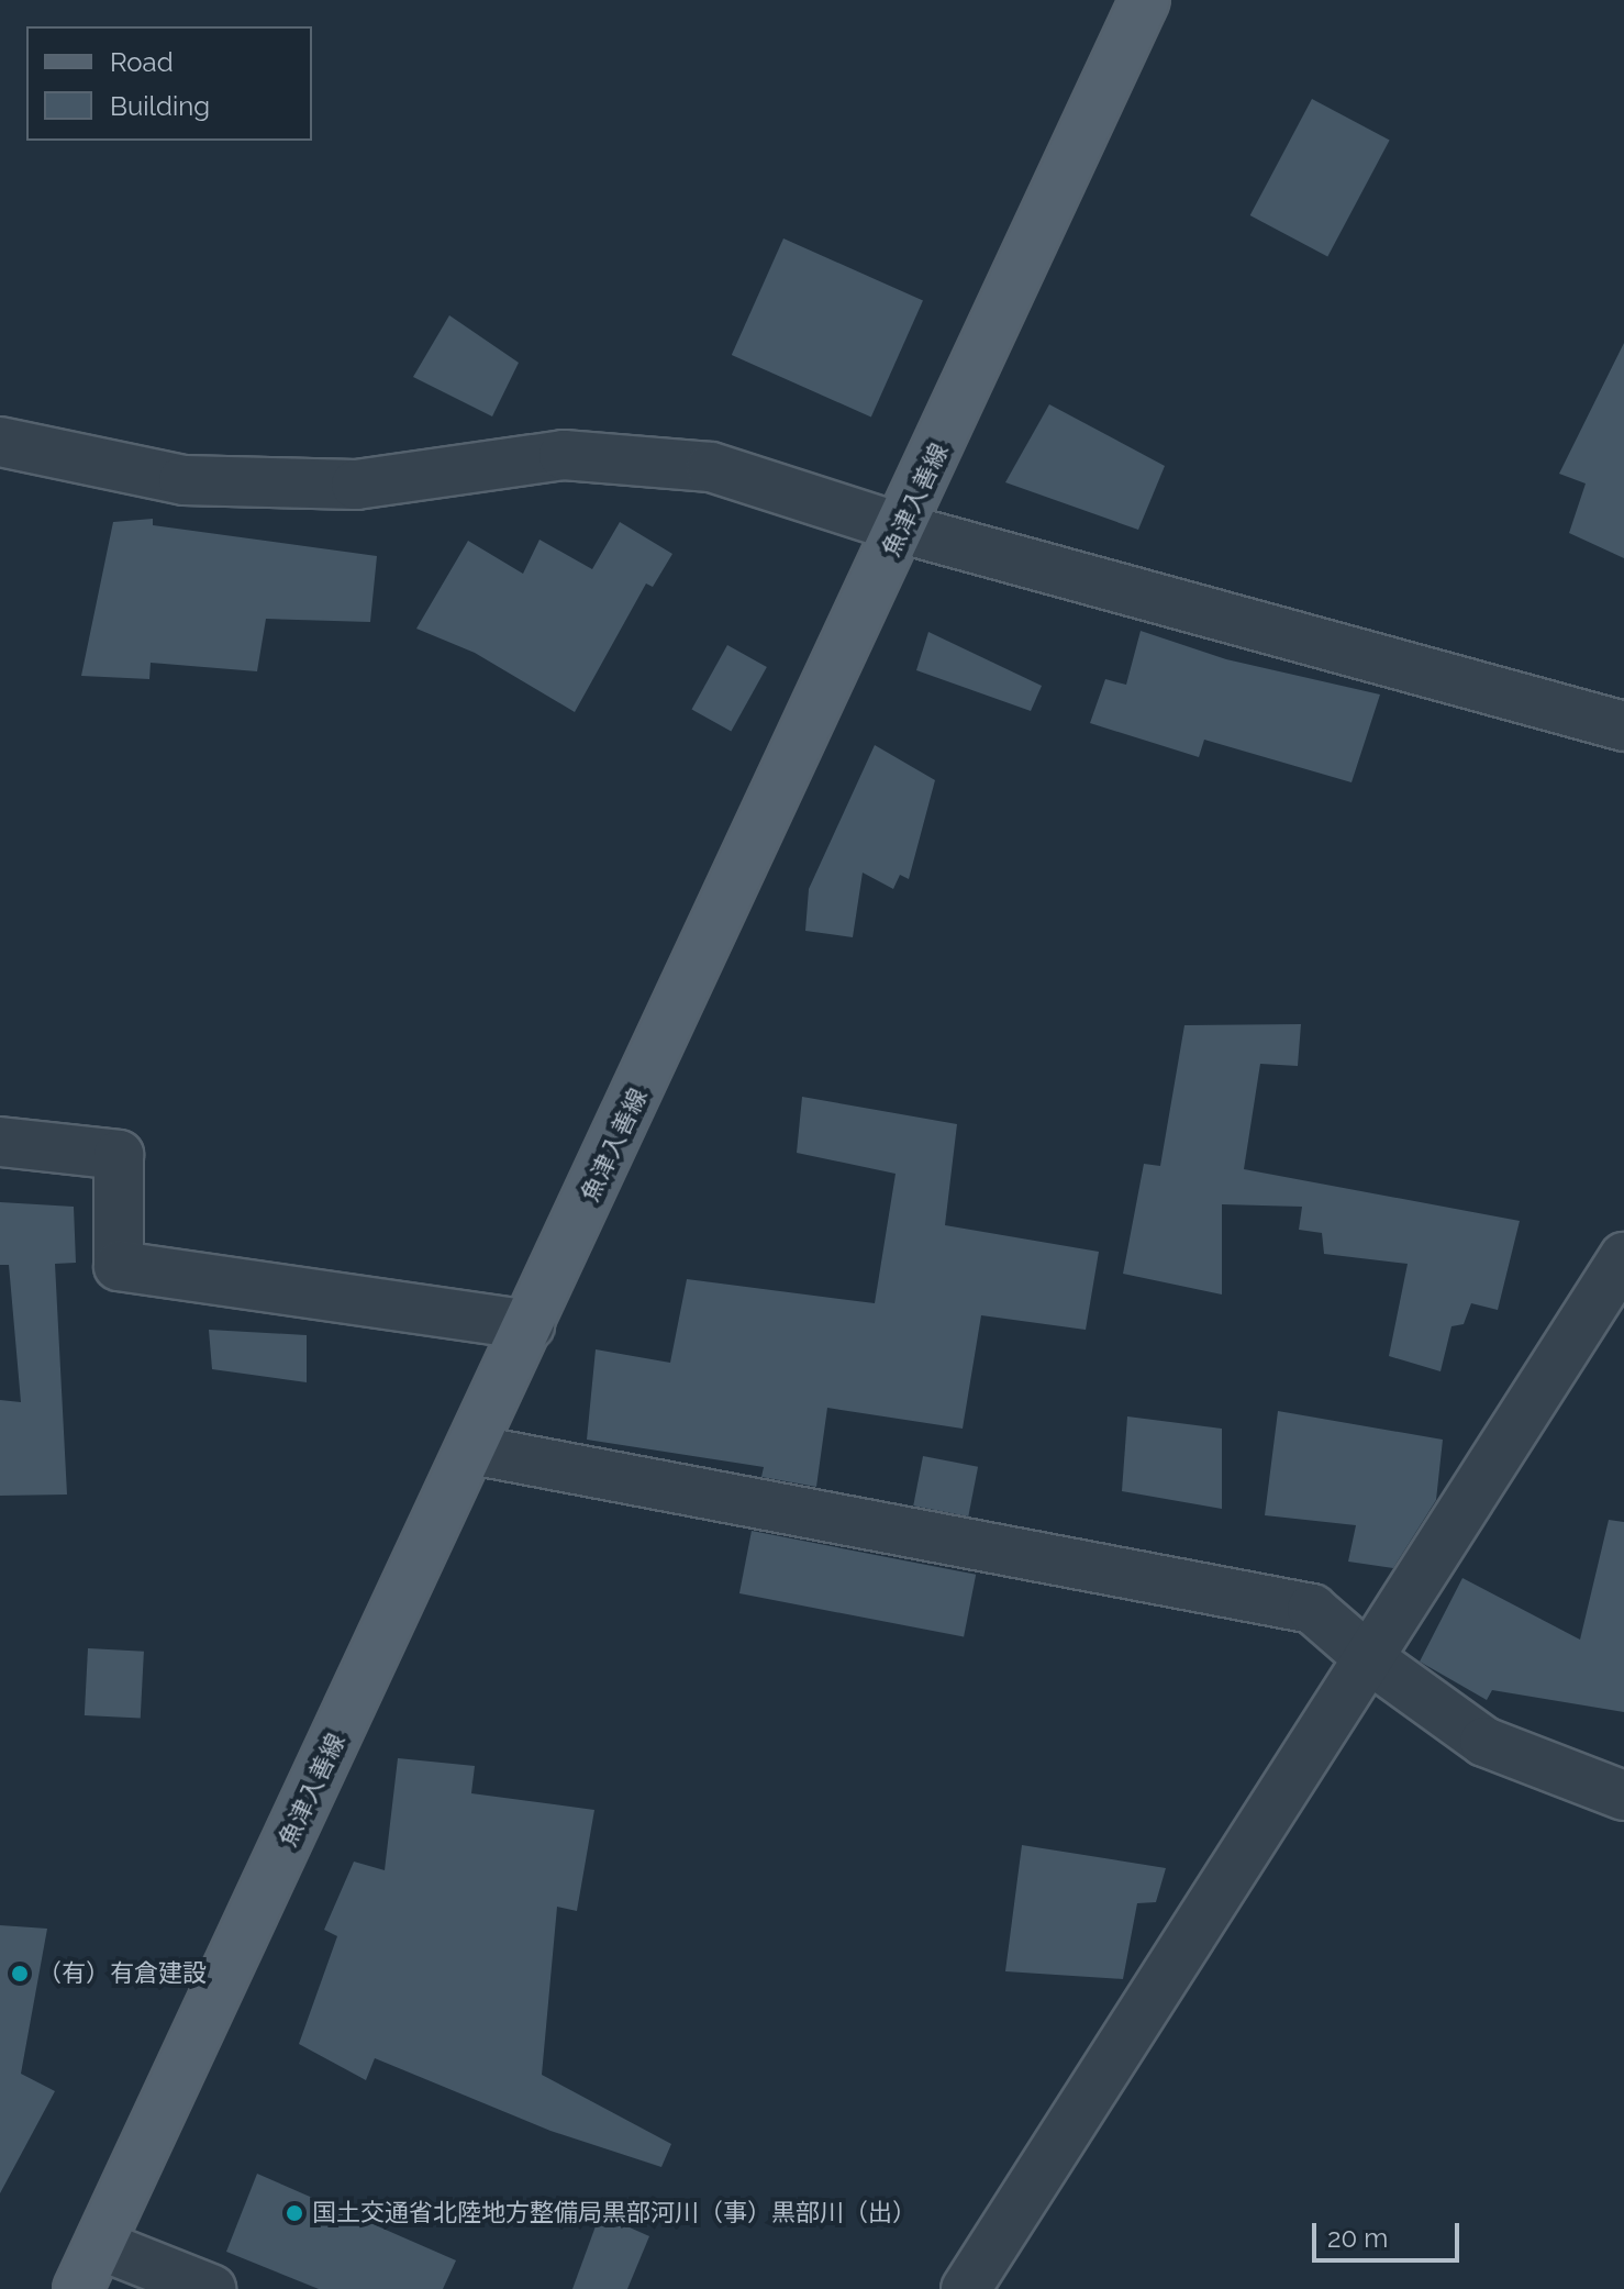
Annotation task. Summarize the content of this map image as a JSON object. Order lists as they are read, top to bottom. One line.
{"streets":{"main road":["魚津入善線"]},"places":["（有）有倉建設","国土交通省北陸地方整備局黒部河川（事）黒部川（出）"],"legend":["Road","Building"],"scale_bar":"20 m"}
